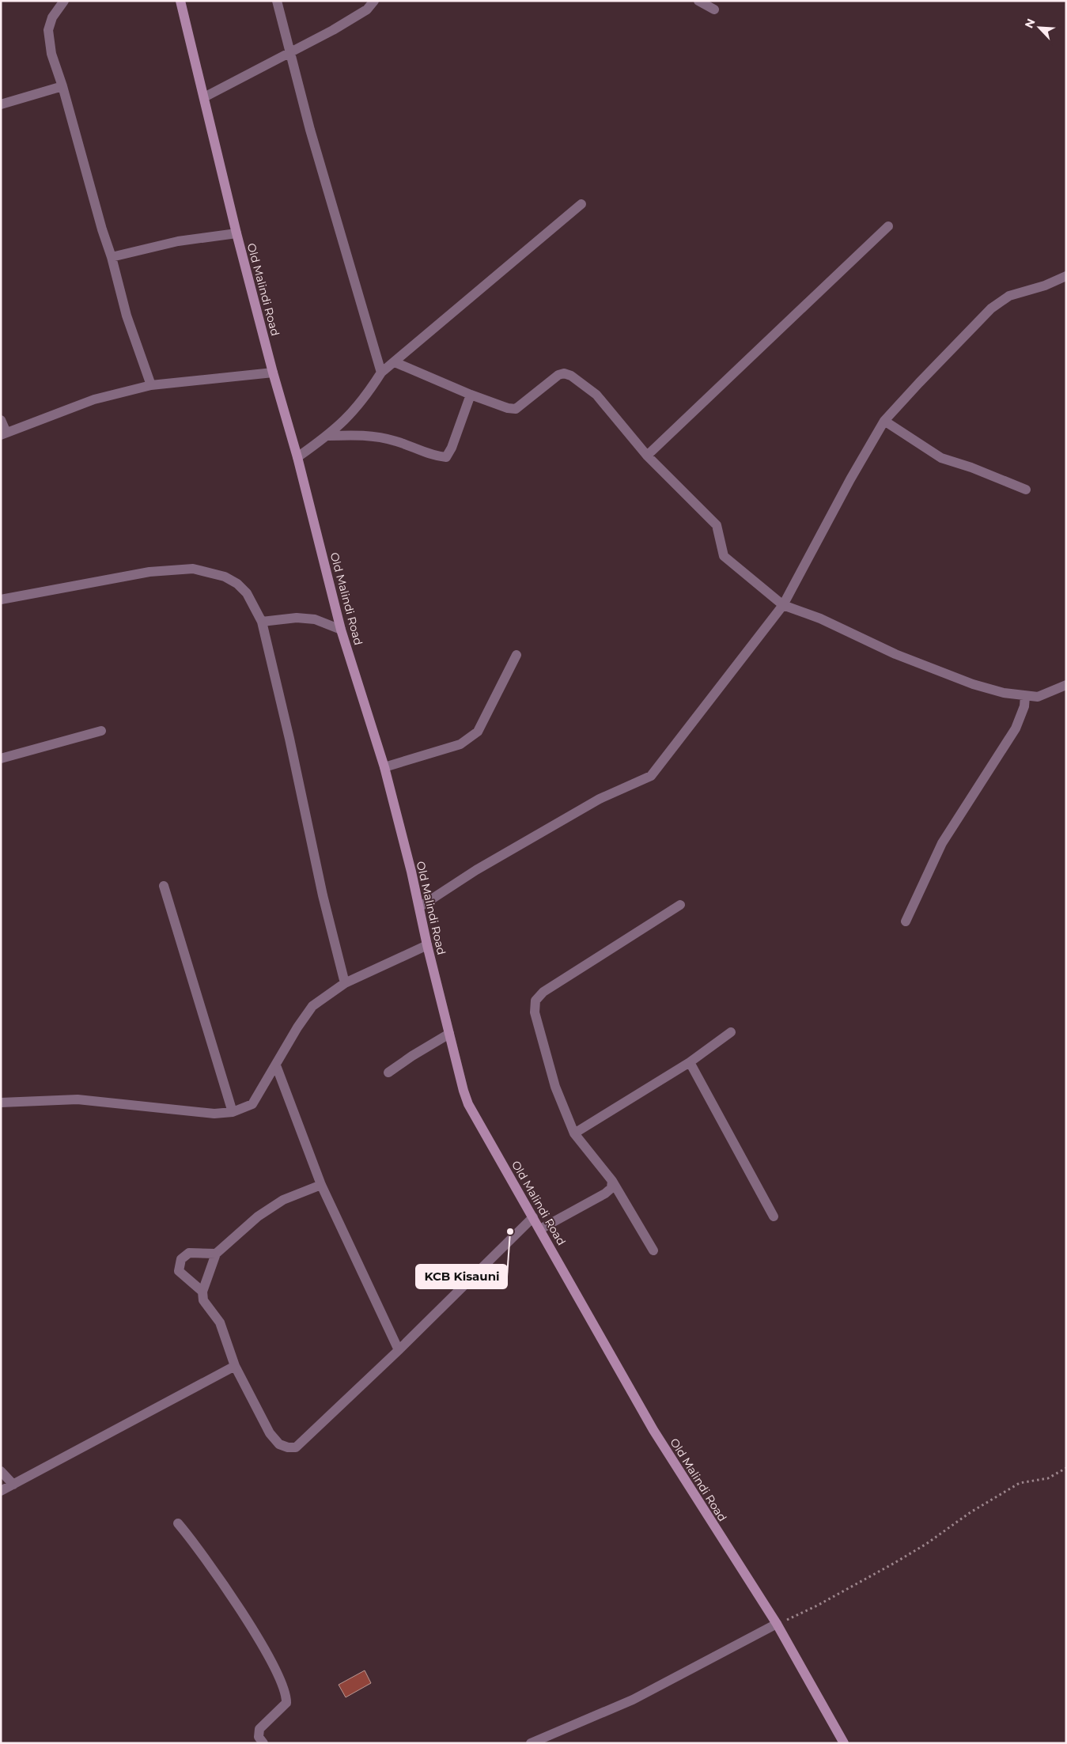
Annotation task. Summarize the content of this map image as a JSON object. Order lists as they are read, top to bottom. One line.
{"streets":{"main road":["Old Malindi Road"]},"places":["KCB Kisauni"],"north":"top left"}
